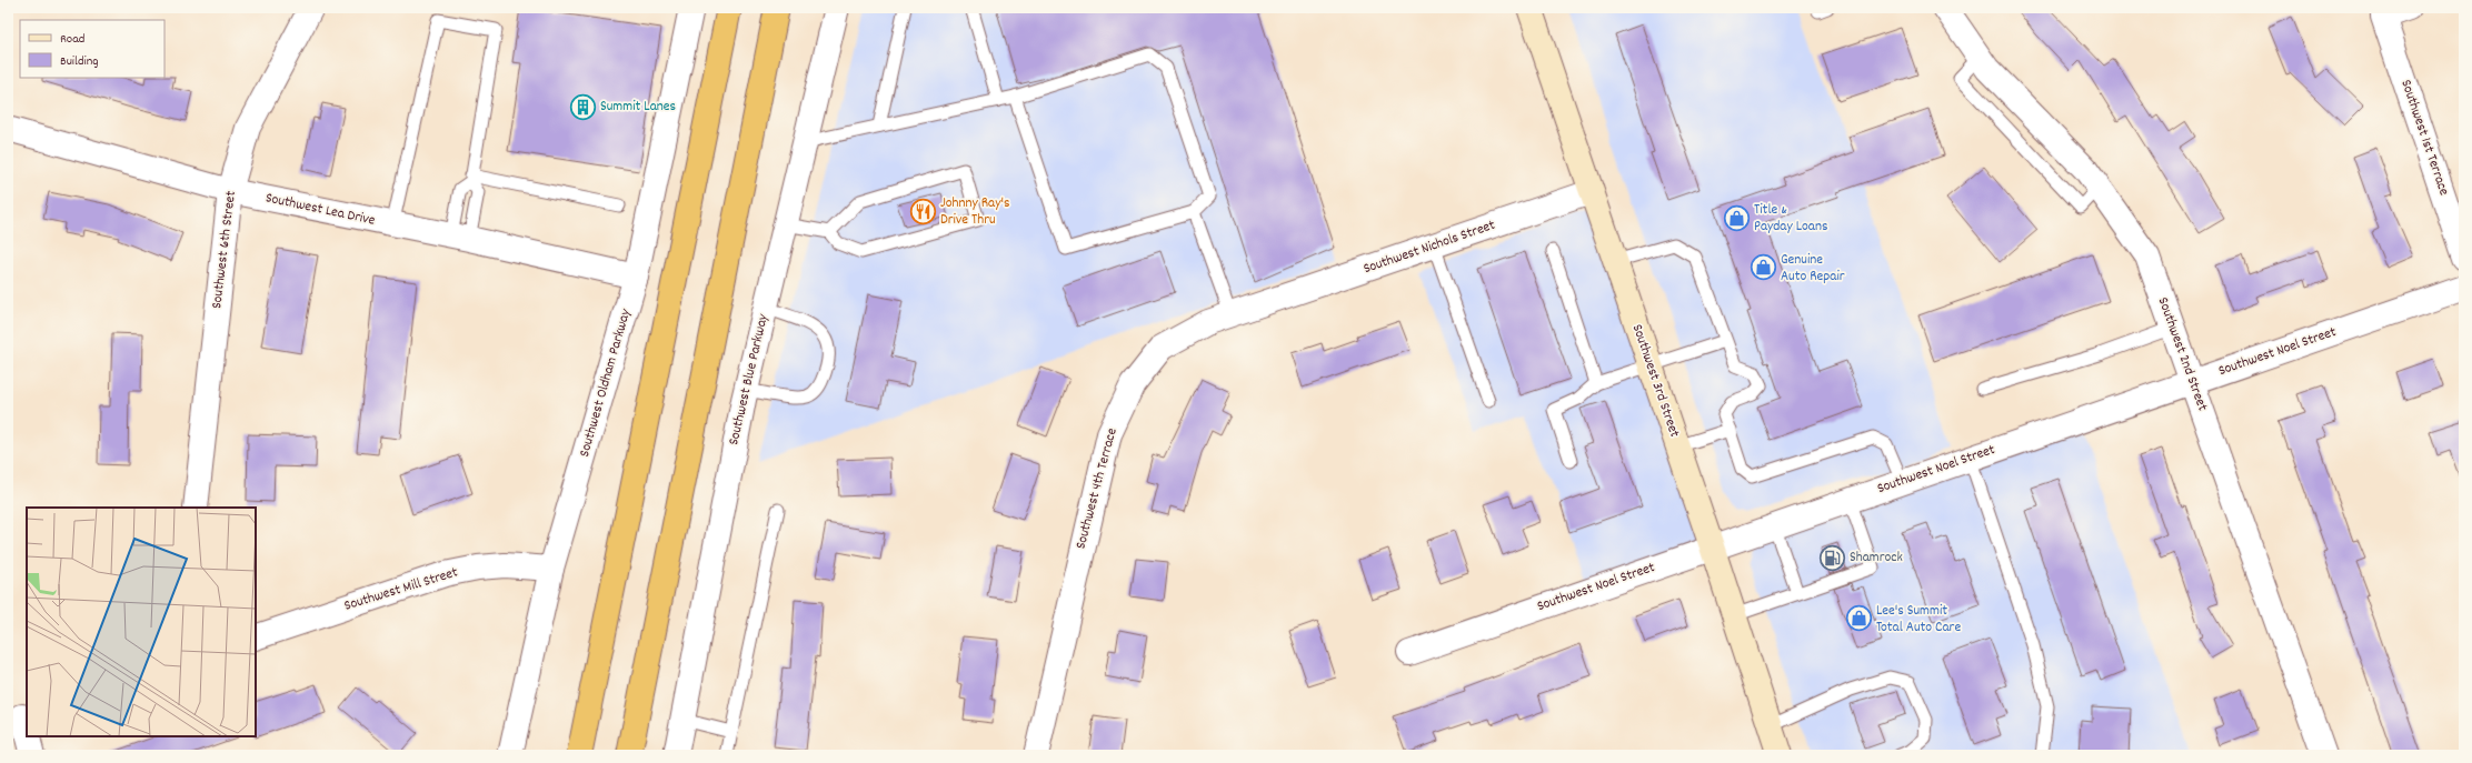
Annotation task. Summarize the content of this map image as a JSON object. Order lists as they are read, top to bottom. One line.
{"streets":{"main road":["Southwest 3rd Street"],"street":["Southwest 1st Terrace","Southwest Lea Drive","Southwest Nichols Street","Southwest 6th Street","Southwest Noel Street","Southwest 2nd Street","Southwest Blue Parkway","Southwest Oldham Parkway","Southwest 4th Terrace","Southwest Mill Street"]},"crossings":[["Southwest Lea Drive","Southwest 6th Street"],["Southwest Lea Drive","Southwest Oldham Parkway"],["Southwest Nichols Street","Southwest 3rd Street"],["Southwest Nichols Street","Southwest 4th Terrace"],["Southwest Noel Street","Southwest 2nd Street"],["Southwest Noel Street","Southwest 3rd Street"],["Southwest Oldham Parkway","Southwest Mill Street"]],"places":{"building":["Summit Lanes"],"restaurant":["Johnny Ray's Drive Thru"],"shop":["Title & Payday Loans","Genuine Auto Repair","Lee's Summit Total Auto Care"],"fuel station":["Shamrock"]},"legend":["Road","Building"]}
